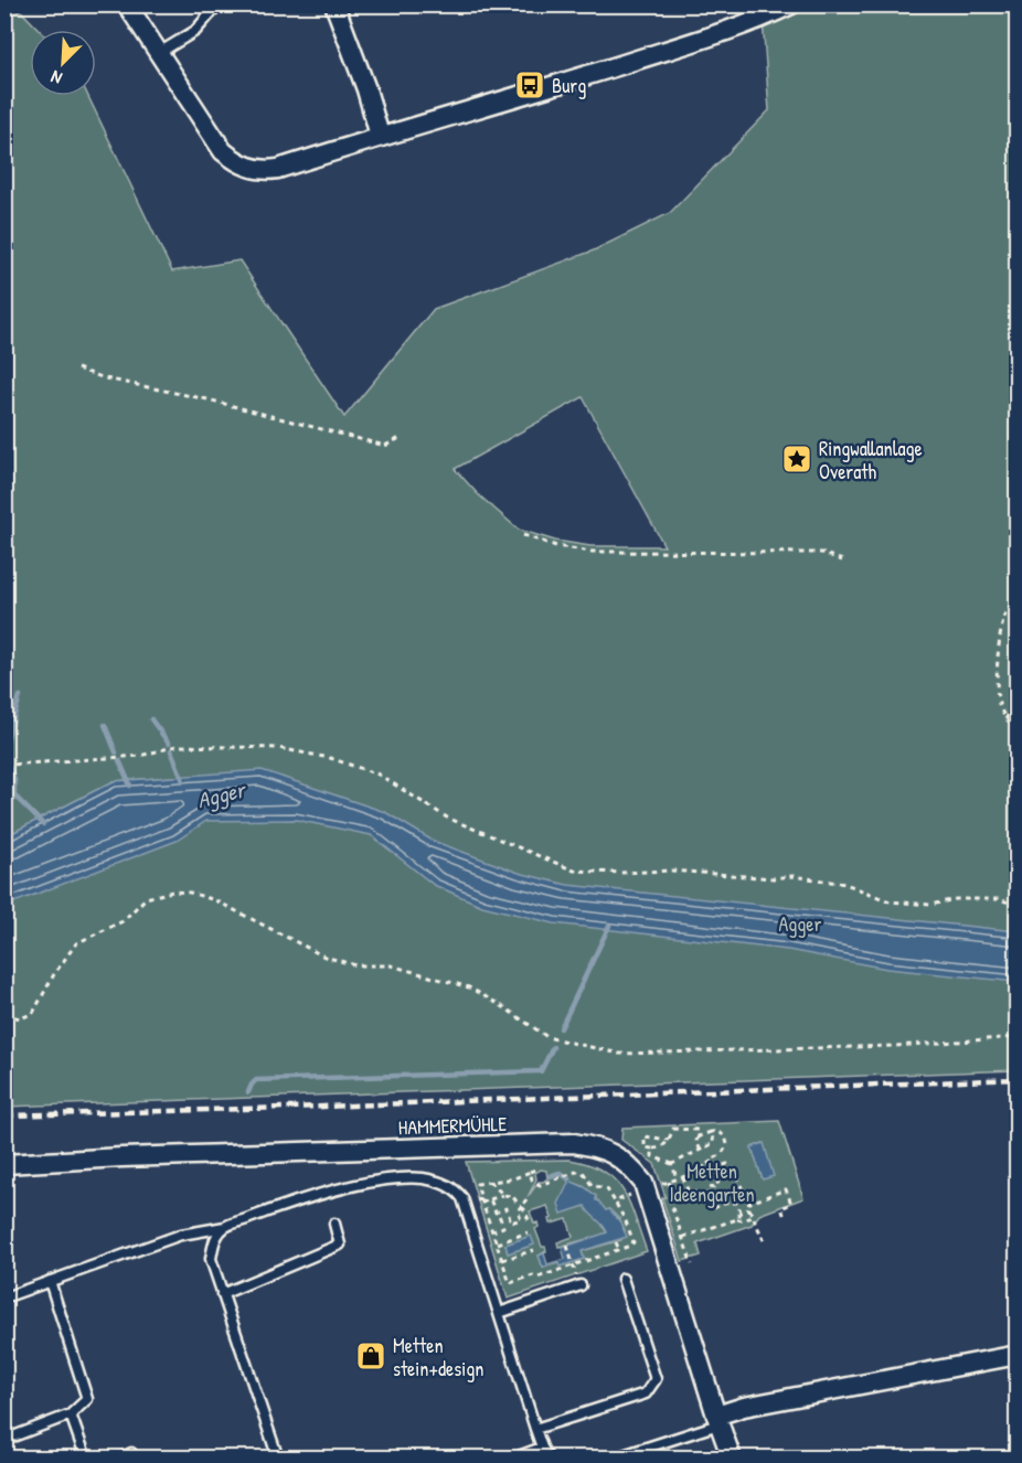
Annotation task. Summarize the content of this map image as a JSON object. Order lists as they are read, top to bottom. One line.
{"streets":{"street":["HAMMERMÜHLE"]},"water":["Agger"],"parks":["Agger","Metten Ideengarten"],"places":{"bus stop":["Burg"],"place":["Ringwallanlage Overath"],"shop":["Metten stein+design"]},"north":"bottom left"}
